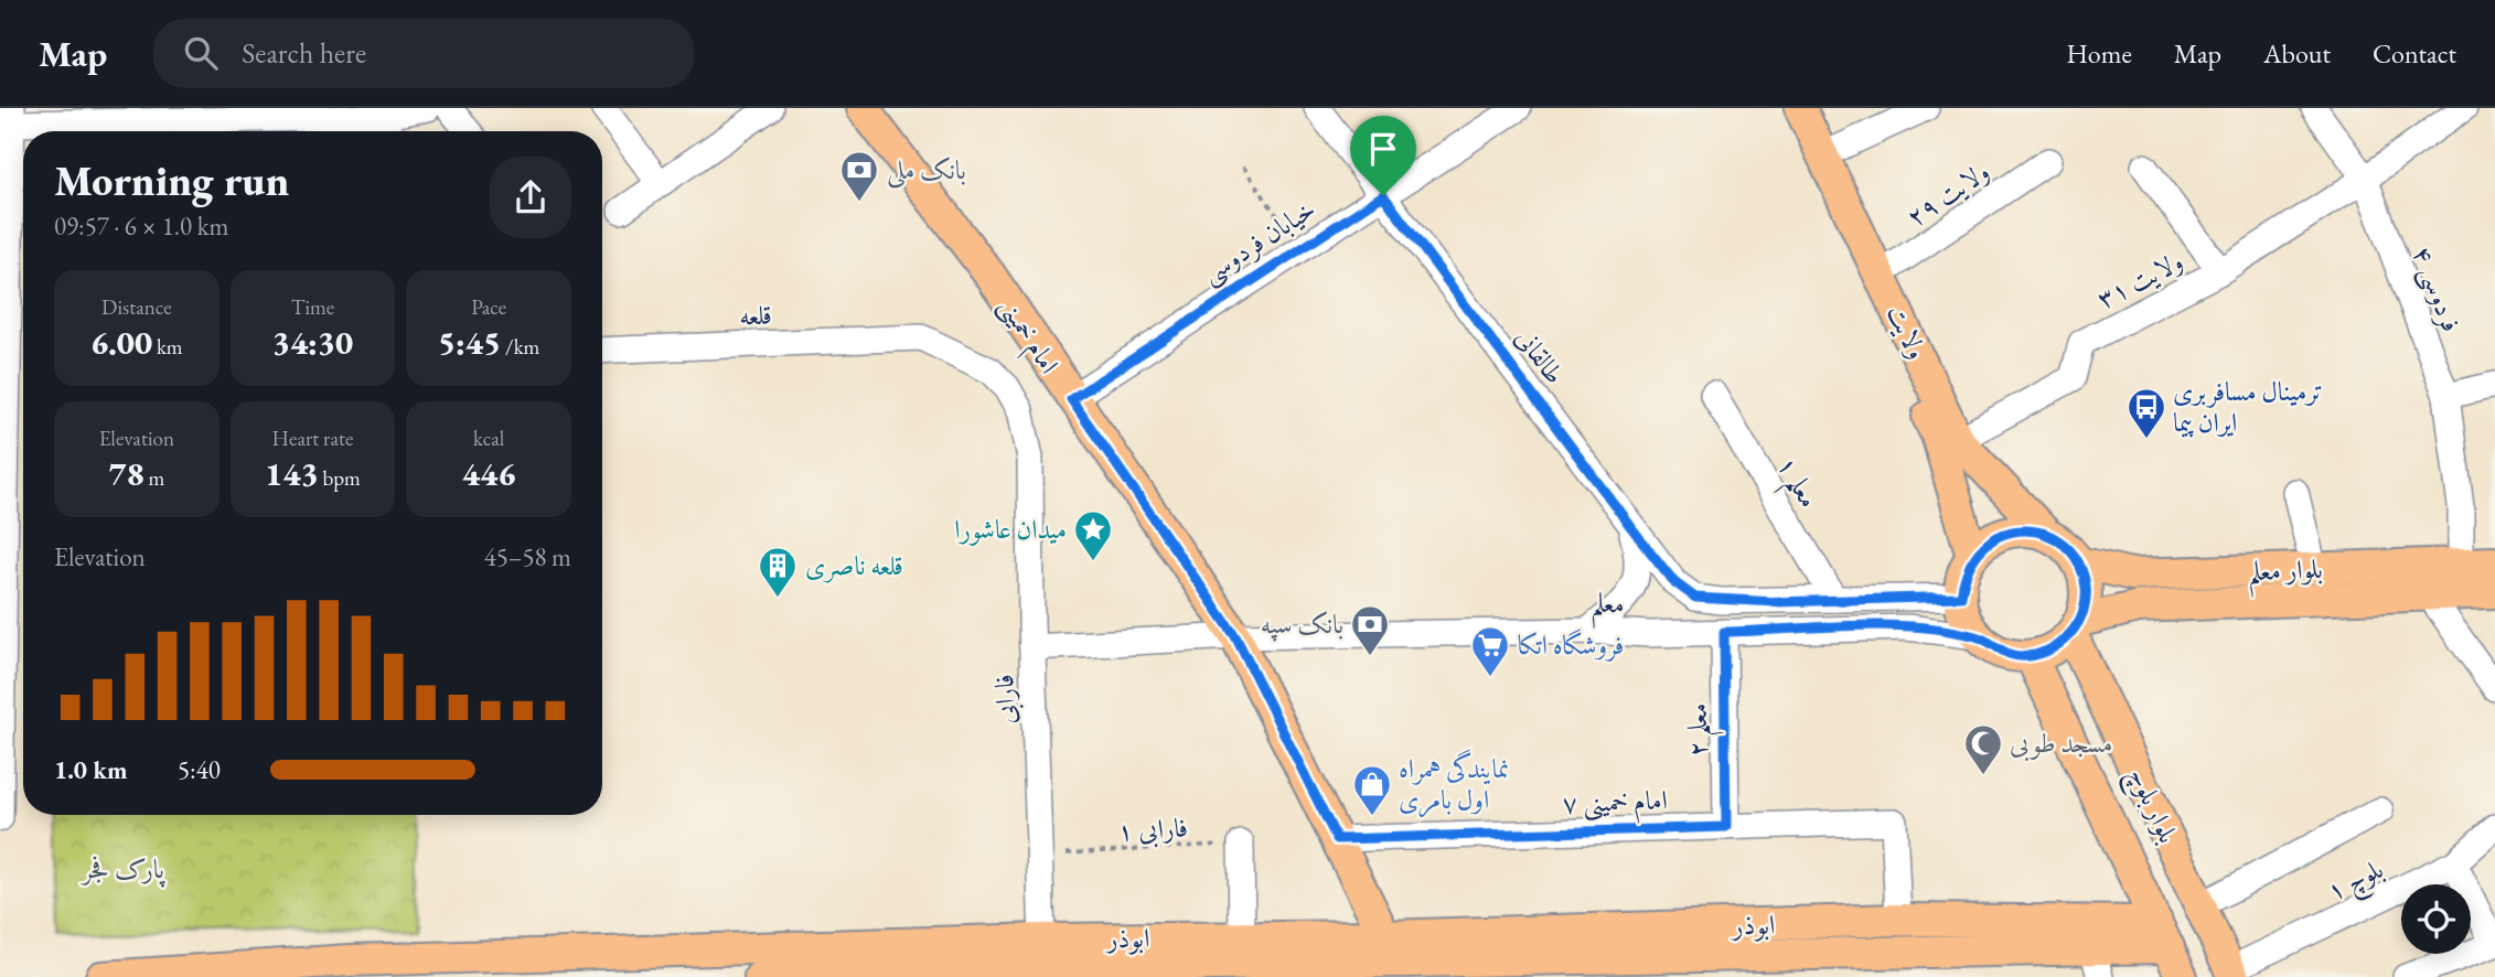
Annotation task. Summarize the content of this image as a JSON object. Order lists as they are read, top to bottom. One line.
{"streets":{"main road":["ولایت","امام خمینی","بلوار معلم","بلوار بلوچ","ابوذر"],"street":["ولایت ۲۹","خیابان فردوسی","ولایت ۳۱","فردوسی ۴","قلعه","طالقانی","معلم ۱","معلم","فارابی","معلم ۲","امام خمینی ۷","بلوچ ۱"],"path":["فارابی ۱"]},"crossings":[["ولایت ۲۹","ولایت"],["خیابان فردوسی","امام خمینی"],["خیابان فردوسی","طالقانی"],["ولایت ۳۱","فردوسی ۴"],["ولایت ۳۱","ولایت"],["فردوسی ۴","بلوار معلم"],["قلعه","فارابی"],["ولایت","بلوار معلم"],["ولایت","معلم"],["ولایت","بلوار بلوچ"],["امام خمینی","معلم"],["امام خمینی","امام خمینی ۷"],["امام خمینی","ابوذر"],["طالقانی","معلم ۱"],["بلوار معلم","معلم"],["بلوار معلم","بلوار بلوچ"],["معلم","فارابی"],["معلم","معلم ۲"],["معلم","بلوار بلوچ"],["فارابی","ابوذر"],["معلم ۲","امام خمینی ۷"],["امام خمینی ۷","ابوذر"],["بلوار بلوچ","بلوچ ۱"],["بلوار بلوچ","ابوذر"]],"parks":["پارک فجر"],"places":{"bank":["بانک ملی","بانک سپه"],"bus stop":["ترمینال مسافربری ایران پیما"],"place":["میدان عاشورا"],"building":["قلعه ناصری"],"supermarket":["فروشگاه اتکا"],"mosque":["مسجد طوبی"],"shop":["نمایندگی همراه اول بامری"]},"page":{"header":"Map","search":"Search here","nav":["Home","Map","About","Contact"],"heading":["Morning run","09:57 · 6 × 1.0 km"],"stats":[["Distance","6.00 km"],["Time","34:30"],["Pace","5:45 /km"],["Elevation","78 m"],["Heart rate","143 bpm"],["kcal","446"]],"chart":["Elevation","45–58 m"],"list":[{"name":"1.0 km","note":"5:40"}]}}
